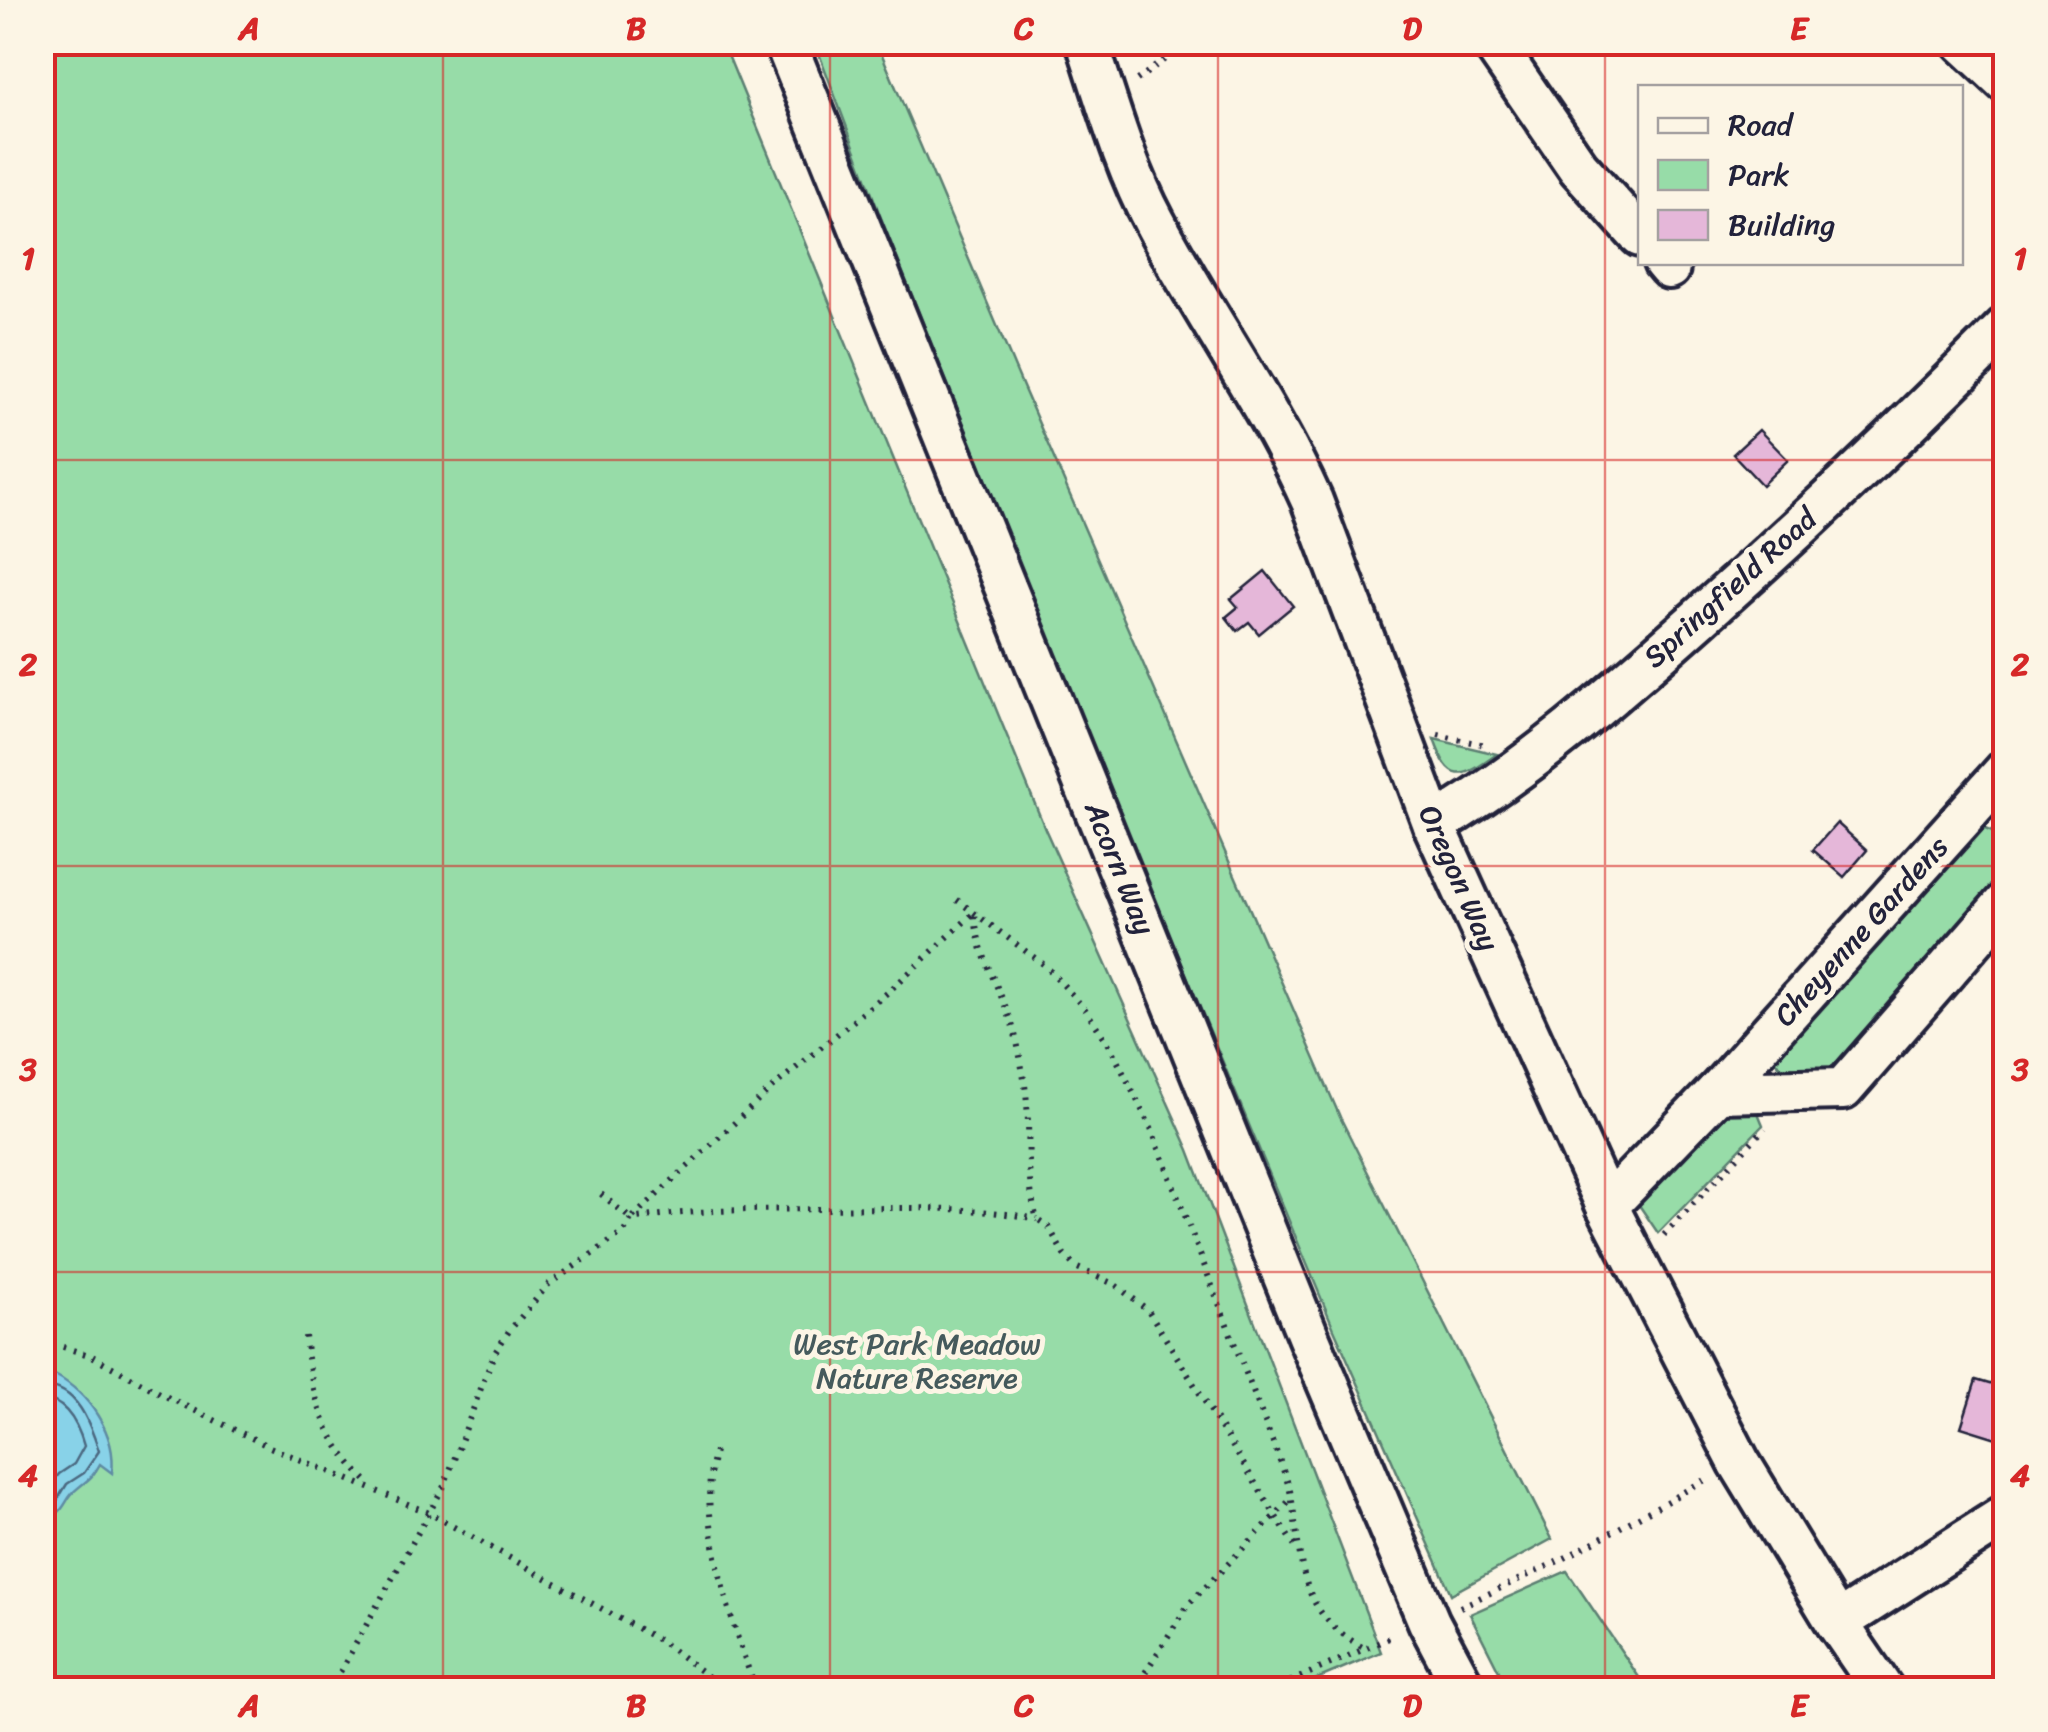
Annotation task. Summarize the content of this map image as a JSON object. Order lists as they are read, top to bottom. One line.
{"streets":{"street":["Springfield Road","Acorn Way","Oregon Way","Cheyenne Gardens"]},"crossings":[["Springfield Road","Oregon Way"],["Oregon Way","Cheyenne Gardens"]],"parks":["West Park Meadow Nature Reserve"],"legend":["Road","Park","Building"],"grid":{"columns":["A","B","C","D","E"],"rows":["1","2","3","4"]}}
